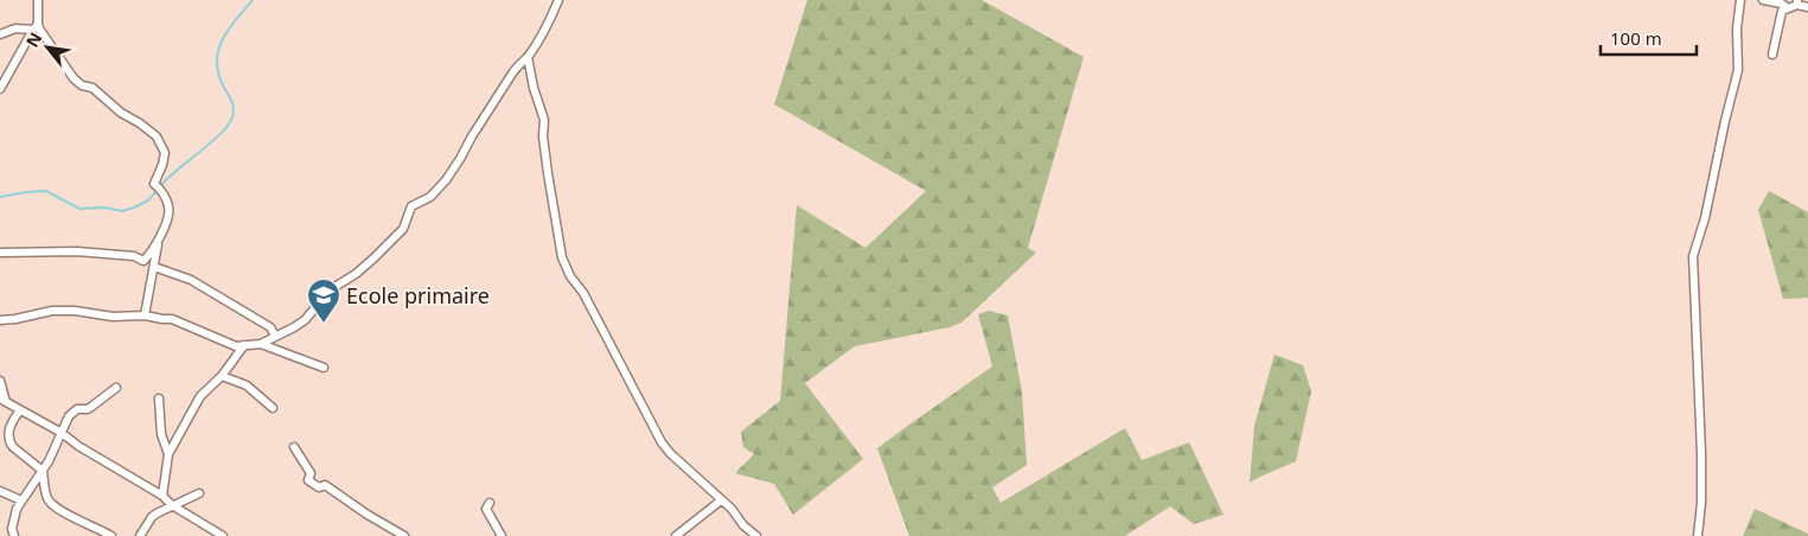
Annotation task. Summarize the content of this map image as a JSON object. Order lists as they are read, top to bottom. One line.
{"places":{"school or university":["Ecole primaire"]},"scale_bar":"100 m","north":"top left"}
